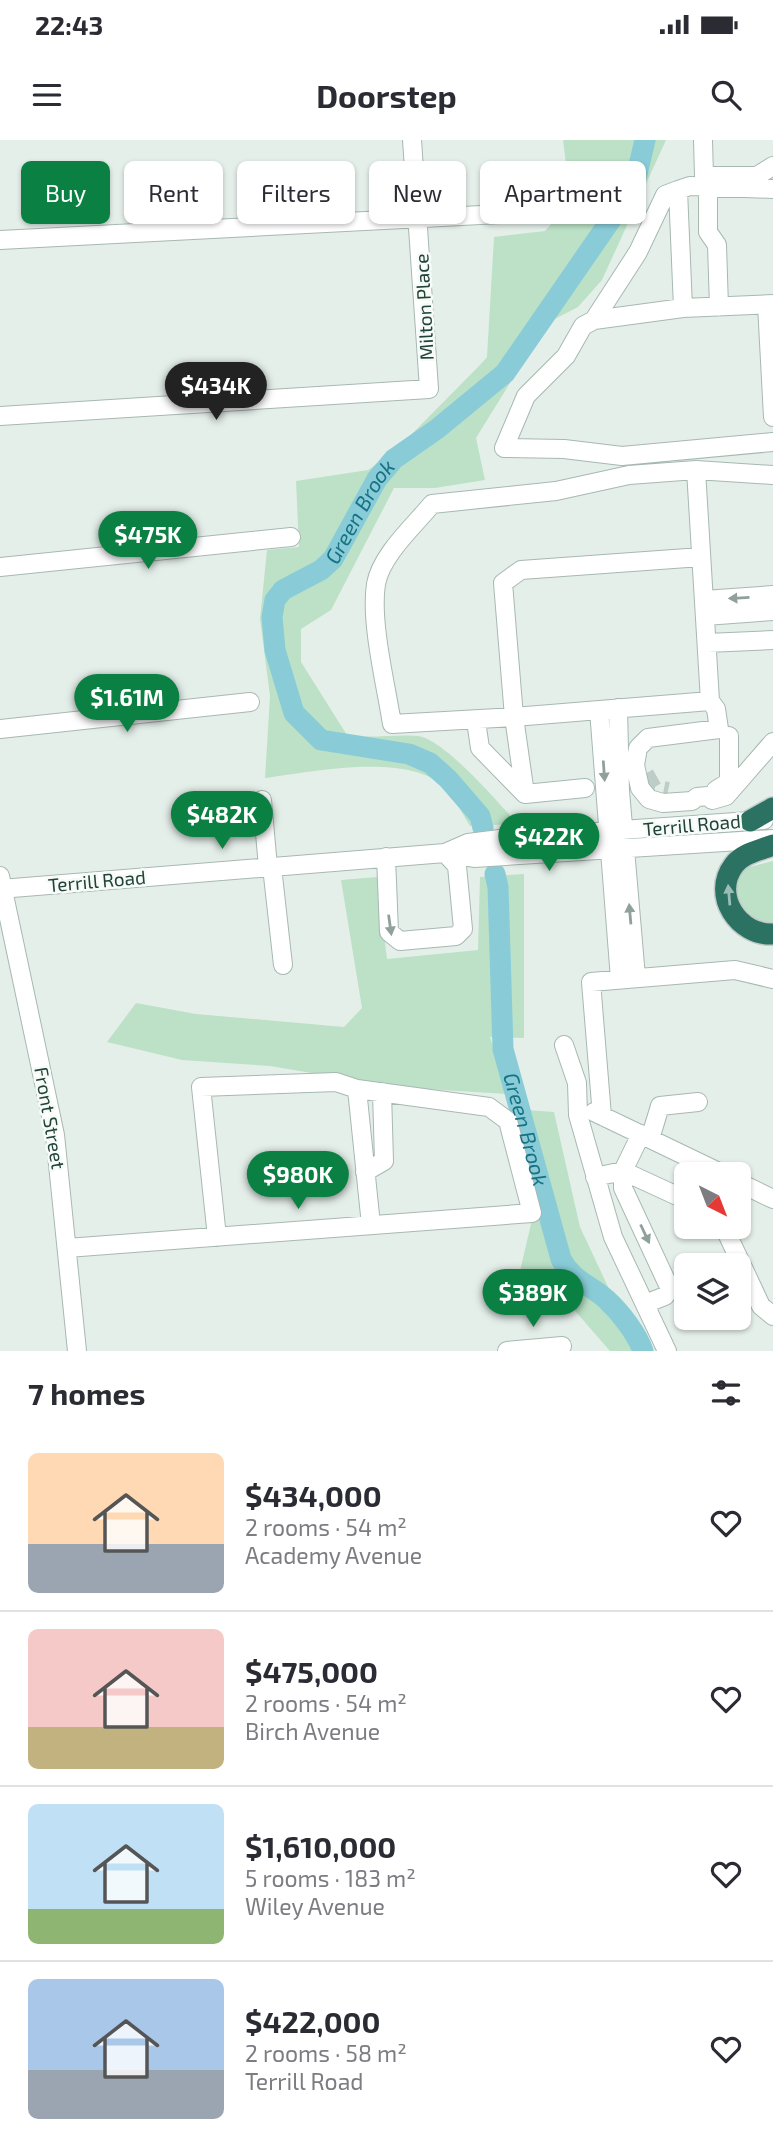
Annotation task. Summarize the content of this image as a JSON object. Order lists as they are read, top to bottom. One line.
{"streets":{"street":["Milton Place","Terrill Road","Front Street"]},"crossings":[["Terrill Road","Front Street"]],"water":["Green Brook"],"north":"bottom right","page":{"status":"22:43","header":"Doorstep","chip":["Buy","Rent","Filters","New","Apartment"],"price":["$434K","$475K","$1.61M","$482K","$422K","$980K","$389K"],"heading":"7 homes","list":[{"name":"$434,000","note":"2 rooms · 54 m² · Academy Avenue"},{"name":"$475,000","note":"2 rooms · 54 m² · Birch Avenue"},{"name":"$1,610,000","note":"5 rooms · 183 m² · Wiley Avenue"},{"name":"$422,000","note":"2 rooms · 58 m² · Terrill Road"}]}}
